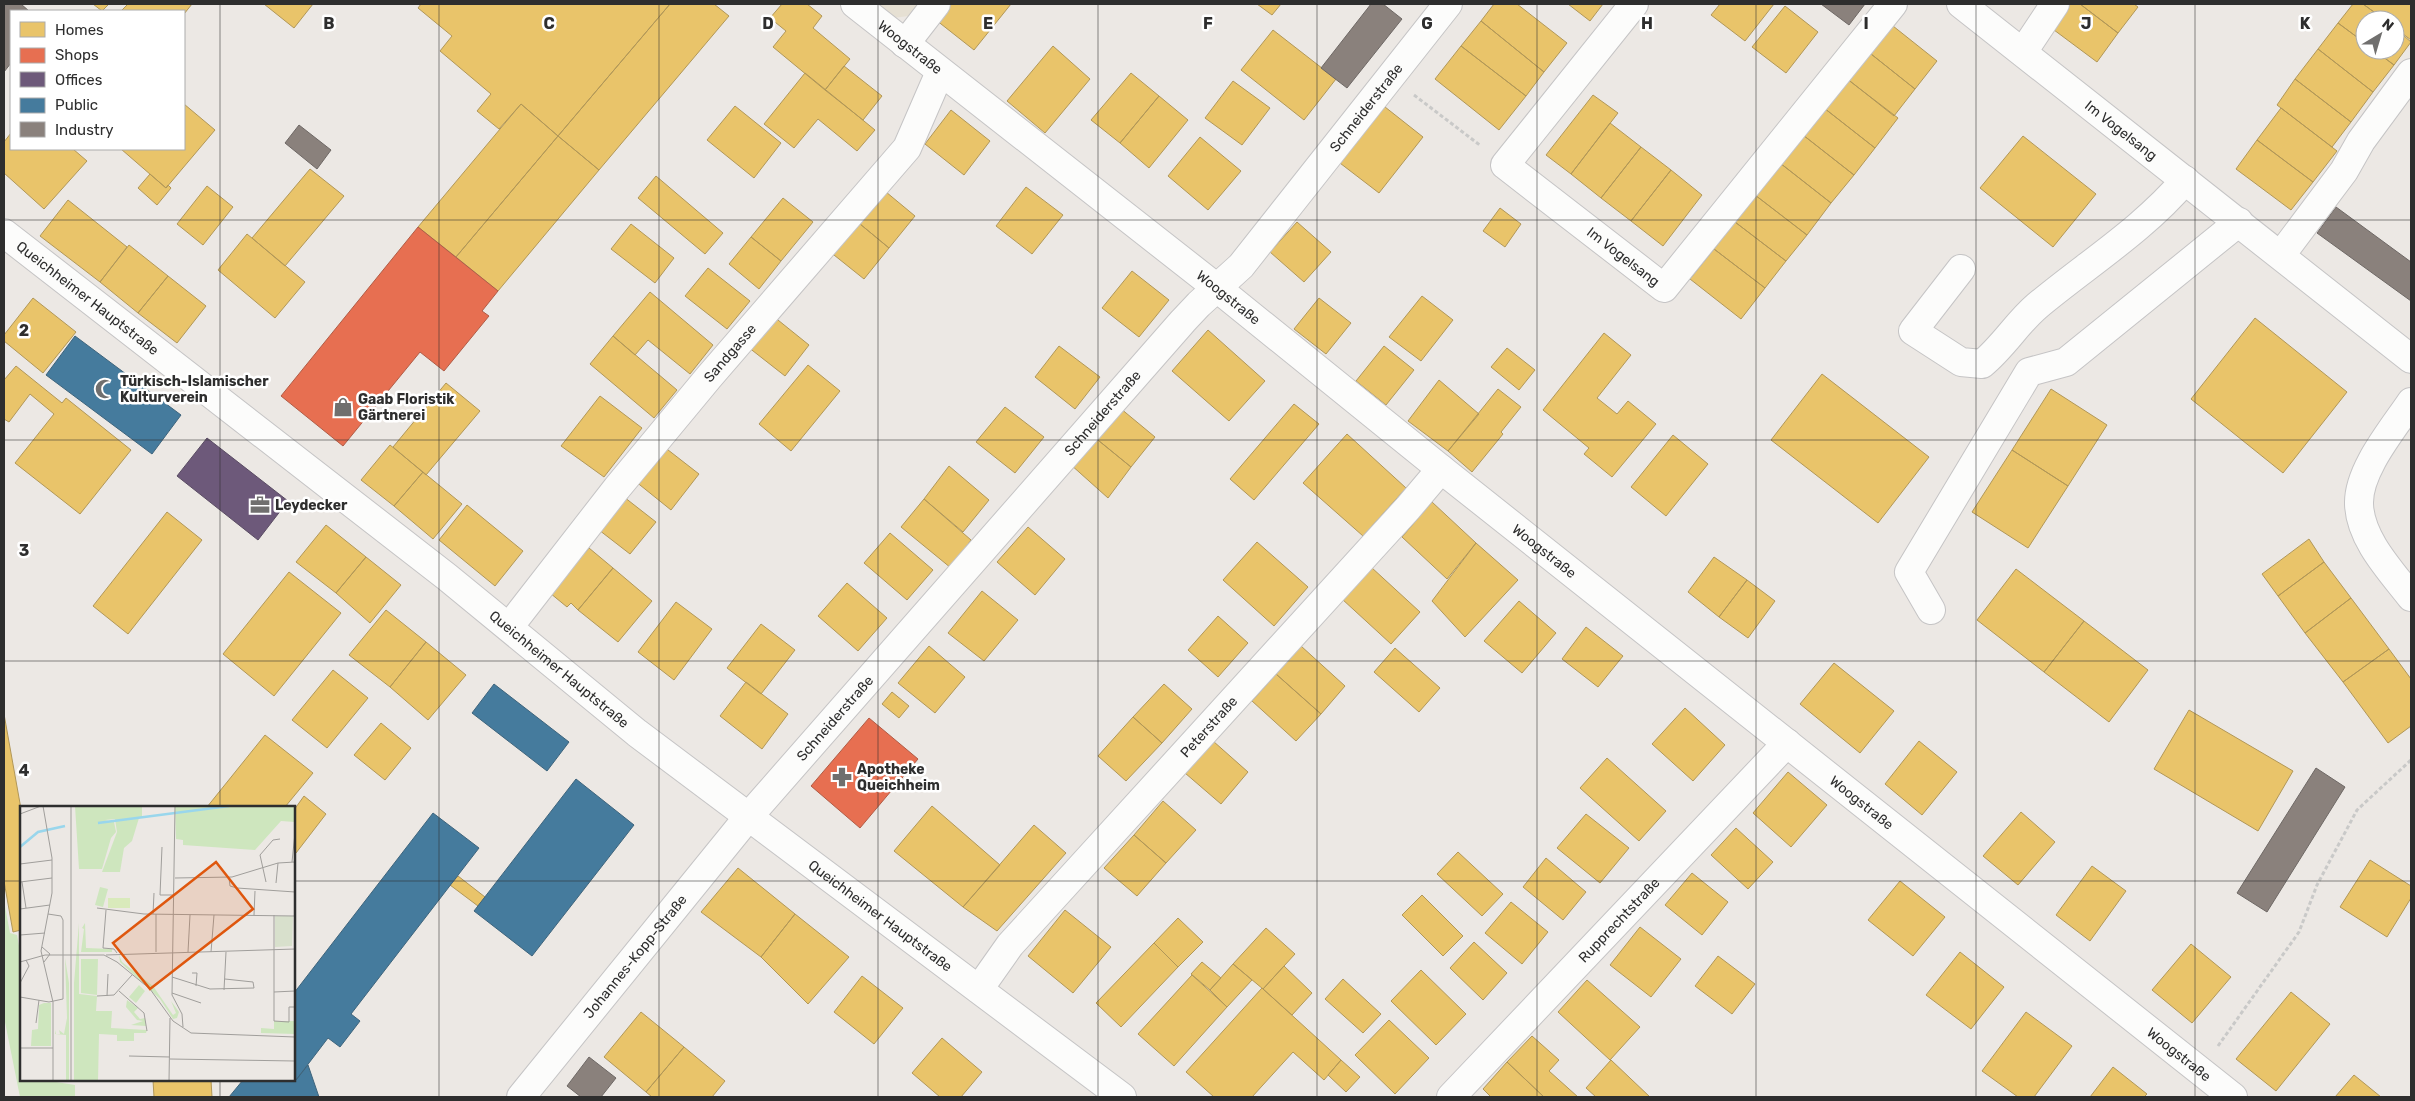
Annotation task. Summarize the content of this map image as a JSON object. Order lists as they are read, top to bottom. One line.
{"streets":{"street":["Woogstraße","Schneiderstraße","Im Vogelsang","Queichheimer Hauptstraße","Sandgasse","Peterstraße","Rupprechtstraße","Johannes-Kopp-Straße"]},"crossings":[["Woogstraße","Schneiderstraße"],["Woogstraße","Sandgasse"],["Woogstraße","Peterstraße"],["Woogstraße","Rupprechtstraße"],["Schneiderstraße","Queichheimer Hauptstraße"],["Schneiderstraße","Johannes-Kopp-Straße"],["Queichheimer Hauptstraße","Sandgasse"],["Queichheimer Hauptstraße","Peterstraße"],["Queichheimer Hauptstraße","Johannes-Kopp-Straße"]],"places":{"mosque":["Türkisch-Islamischer Kulturverein"],"shop":["Gaab Floristik Gärtnerei"],"office":["Leydecker"],"pharmacy":["Apotheke Queichheim"]},"legend":["Homes","Shops","Offices","Public","Industry"],"north":"top right","grid":{"columns":["B","C","D","E","F","G","H","I","J","K"],"rows":["2","3","4"]}}
